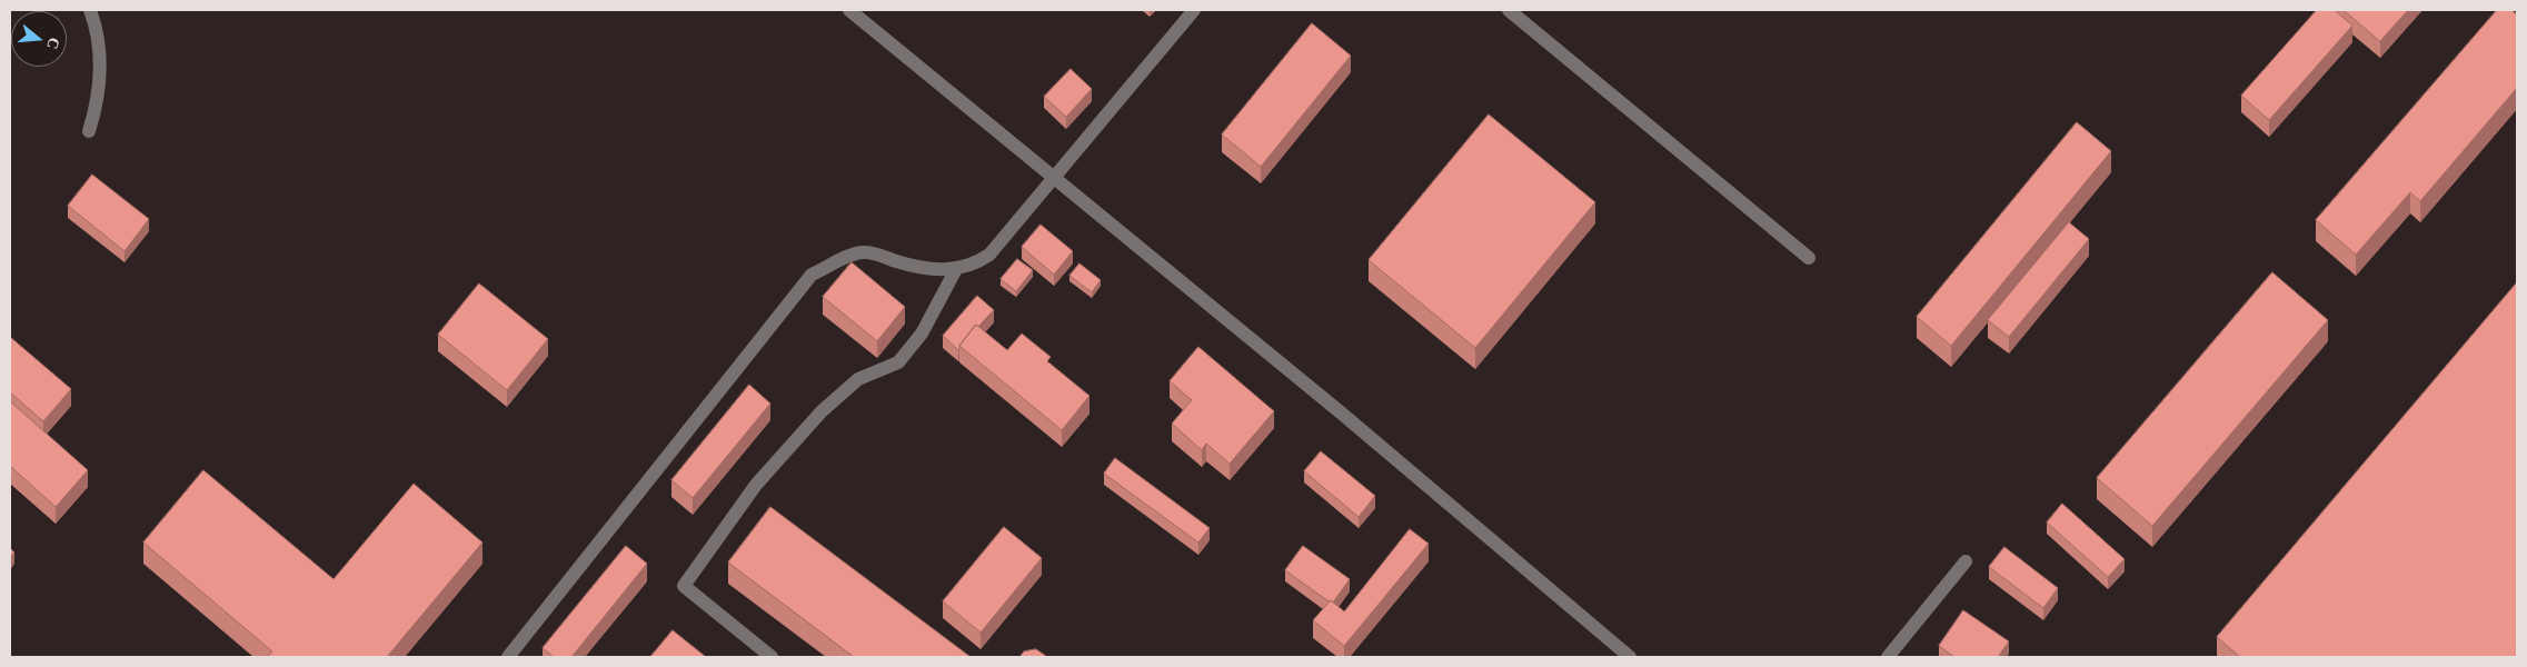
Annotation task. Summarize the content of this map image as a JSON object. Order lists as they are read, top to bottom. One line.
{"north":"right"}
